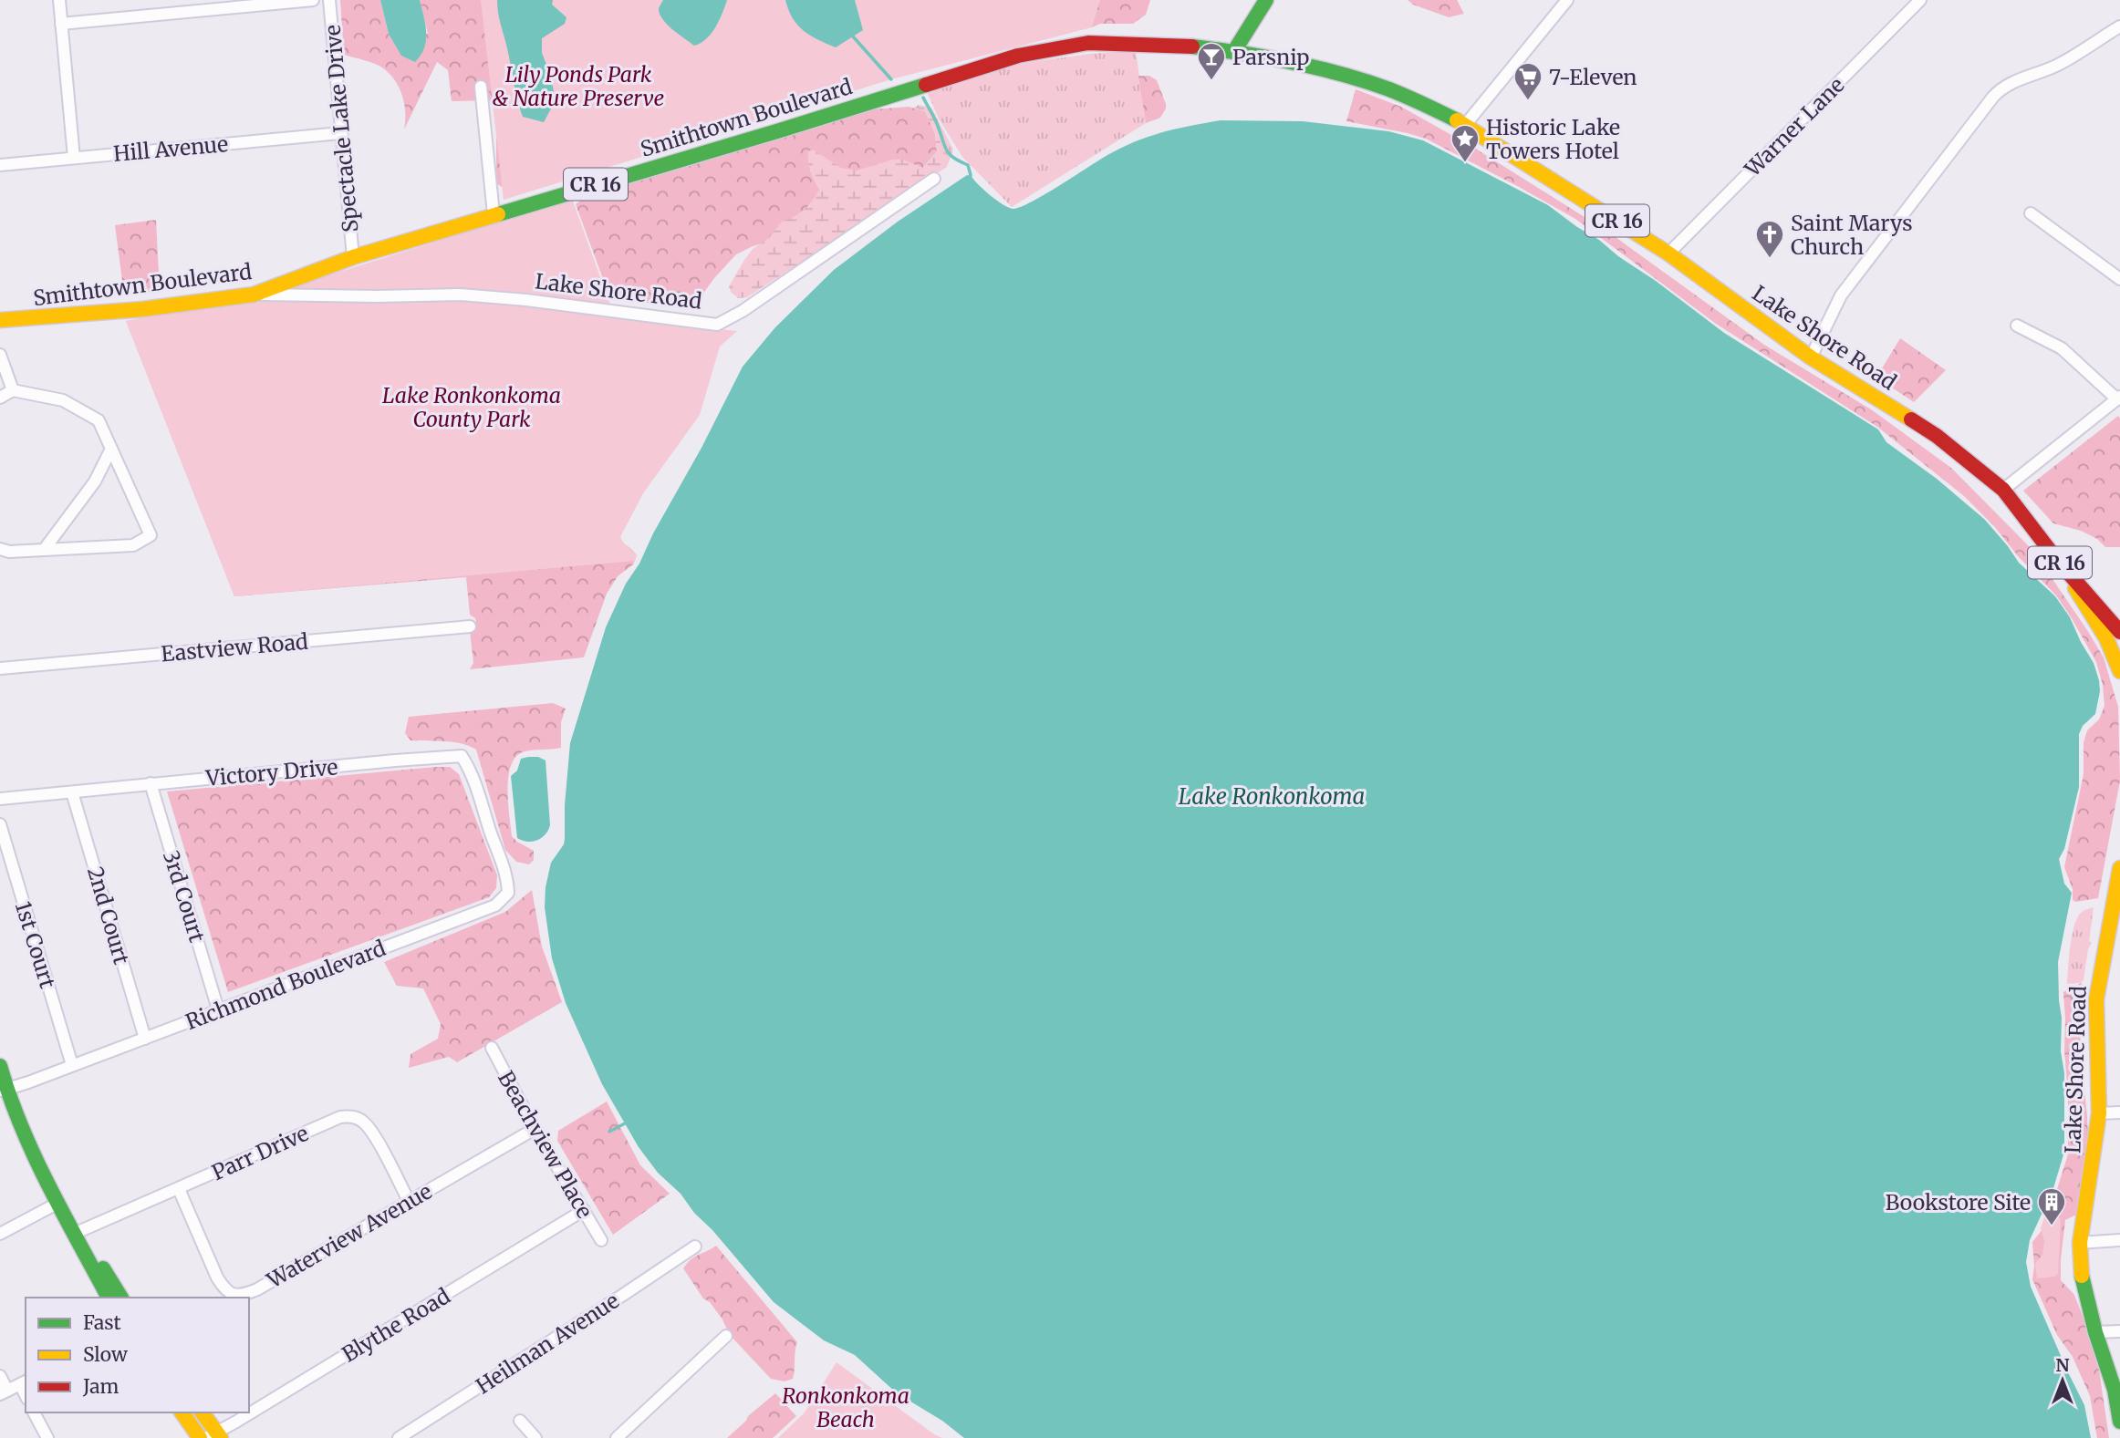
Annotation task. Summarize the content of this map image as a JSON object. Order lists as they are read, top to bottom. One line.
{"streets":{"main road":["Smithtown Boulevard","CR 16","Lake Shore Road"],"street":["Warner Lane","Spectacle Lake Drive","Hill Avenue","Eastview Road","Victory Drive","3rd Court","2nd Court","1st Court","Richmond Boulevard","Beachview Place","Parr Drive","Waterview Avenue","Blythe Road","Heilman Avenue"]},"crossings":[["Smithtown Boulevard","Spectacle Lake Drive"],["Smithtown Boulevard","Lake Shore Road"],["Warner Lane","Lake Shore Road"],["Spectacle Lake Drive","Hill Avenue"],["Victory Drive","3rd Court"],["Victory Drive","2nd Court"],["Victory Drive","Richmond Boulevard"],["3rd Court","Richmond Boulevard"],["2nd Court","Richmond Boulevard"],["1st Court","Richmond Boulevard"],["Beachview Place","Waterview Avenue"],["Beachview Place","Blythe Road"],["Parr Drive","Waterview Avenue"]],"water":["Lake Ronkonkoma"],"parks":["Lily Ponds Park & Nature Preserve","Lake Ronkonkoma County Park","Ronkonkoma Beach"],"places":{"bar":["Parsnip"],"supermarket":["7-Eleven"],"place":["Historic Lake Towers Hotel"],"church":["Saint Marys Church"],"building":["Bookstore Site"]},"legend":["Fast","Slow","Jam"],"north":"top"}
